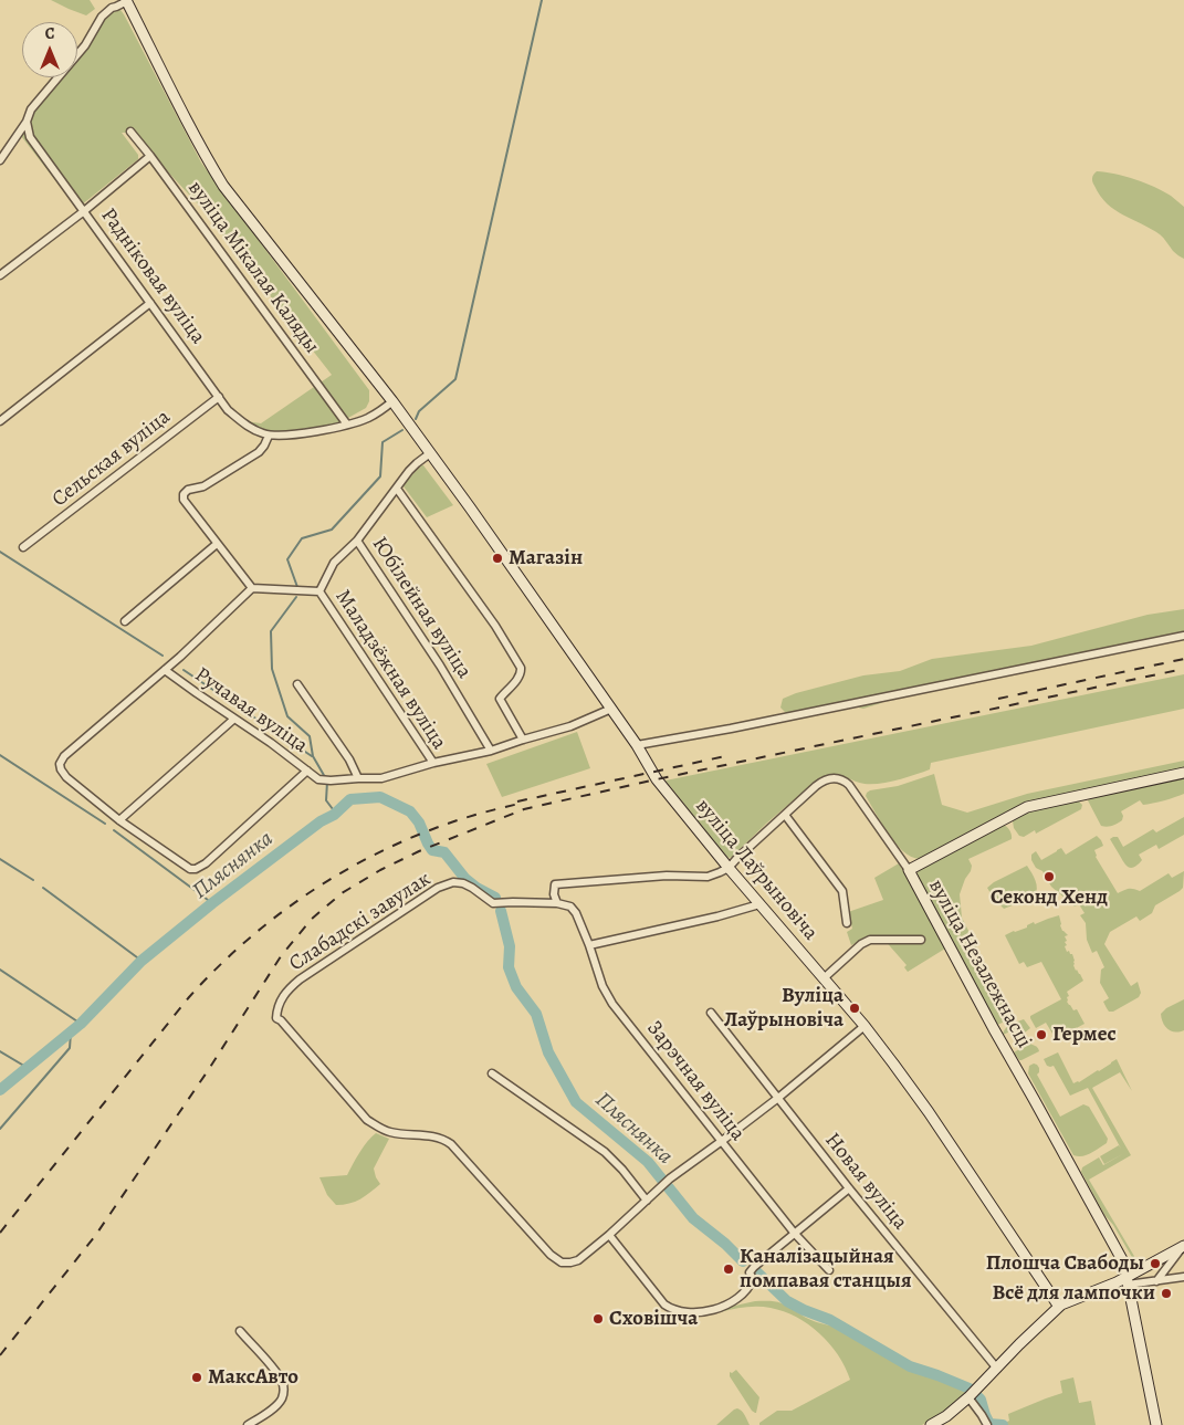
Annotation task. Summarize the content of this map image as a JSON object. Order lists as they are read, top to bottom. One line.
{"streets":{"main road":["вуліца Лаўрыновіча","вуліца Незалежнасці"],"street":["вуліца Мікалая Каляды","Радніковая вуліца","Сельская вуліца","Юбілейная вуліца","Маладзёжная вуліца","Ручавая вуліца","Слабадскі завулак","Зарэчная вуліца","Новая вуліца"]},"crossings":[["Радніковая вуліца","Сельская вуліца"],["Юбілейная вуліца","вуліца Лаўрыновіча"],["Маладзёжная вуліца","Ручавая вуліца"],["Слабадскі завулак","Зарэчная вуліца"]],"water":["Пляснянка"],"places":["Магазін","Секонд Хенд","Вуліца Лаўрыновіча","Гермес","Плошча Свабоды","Каналізацыйная помпавая станцыя","Всё для лампочки","Сховішча","МаксАвто"],"north":"top"}
